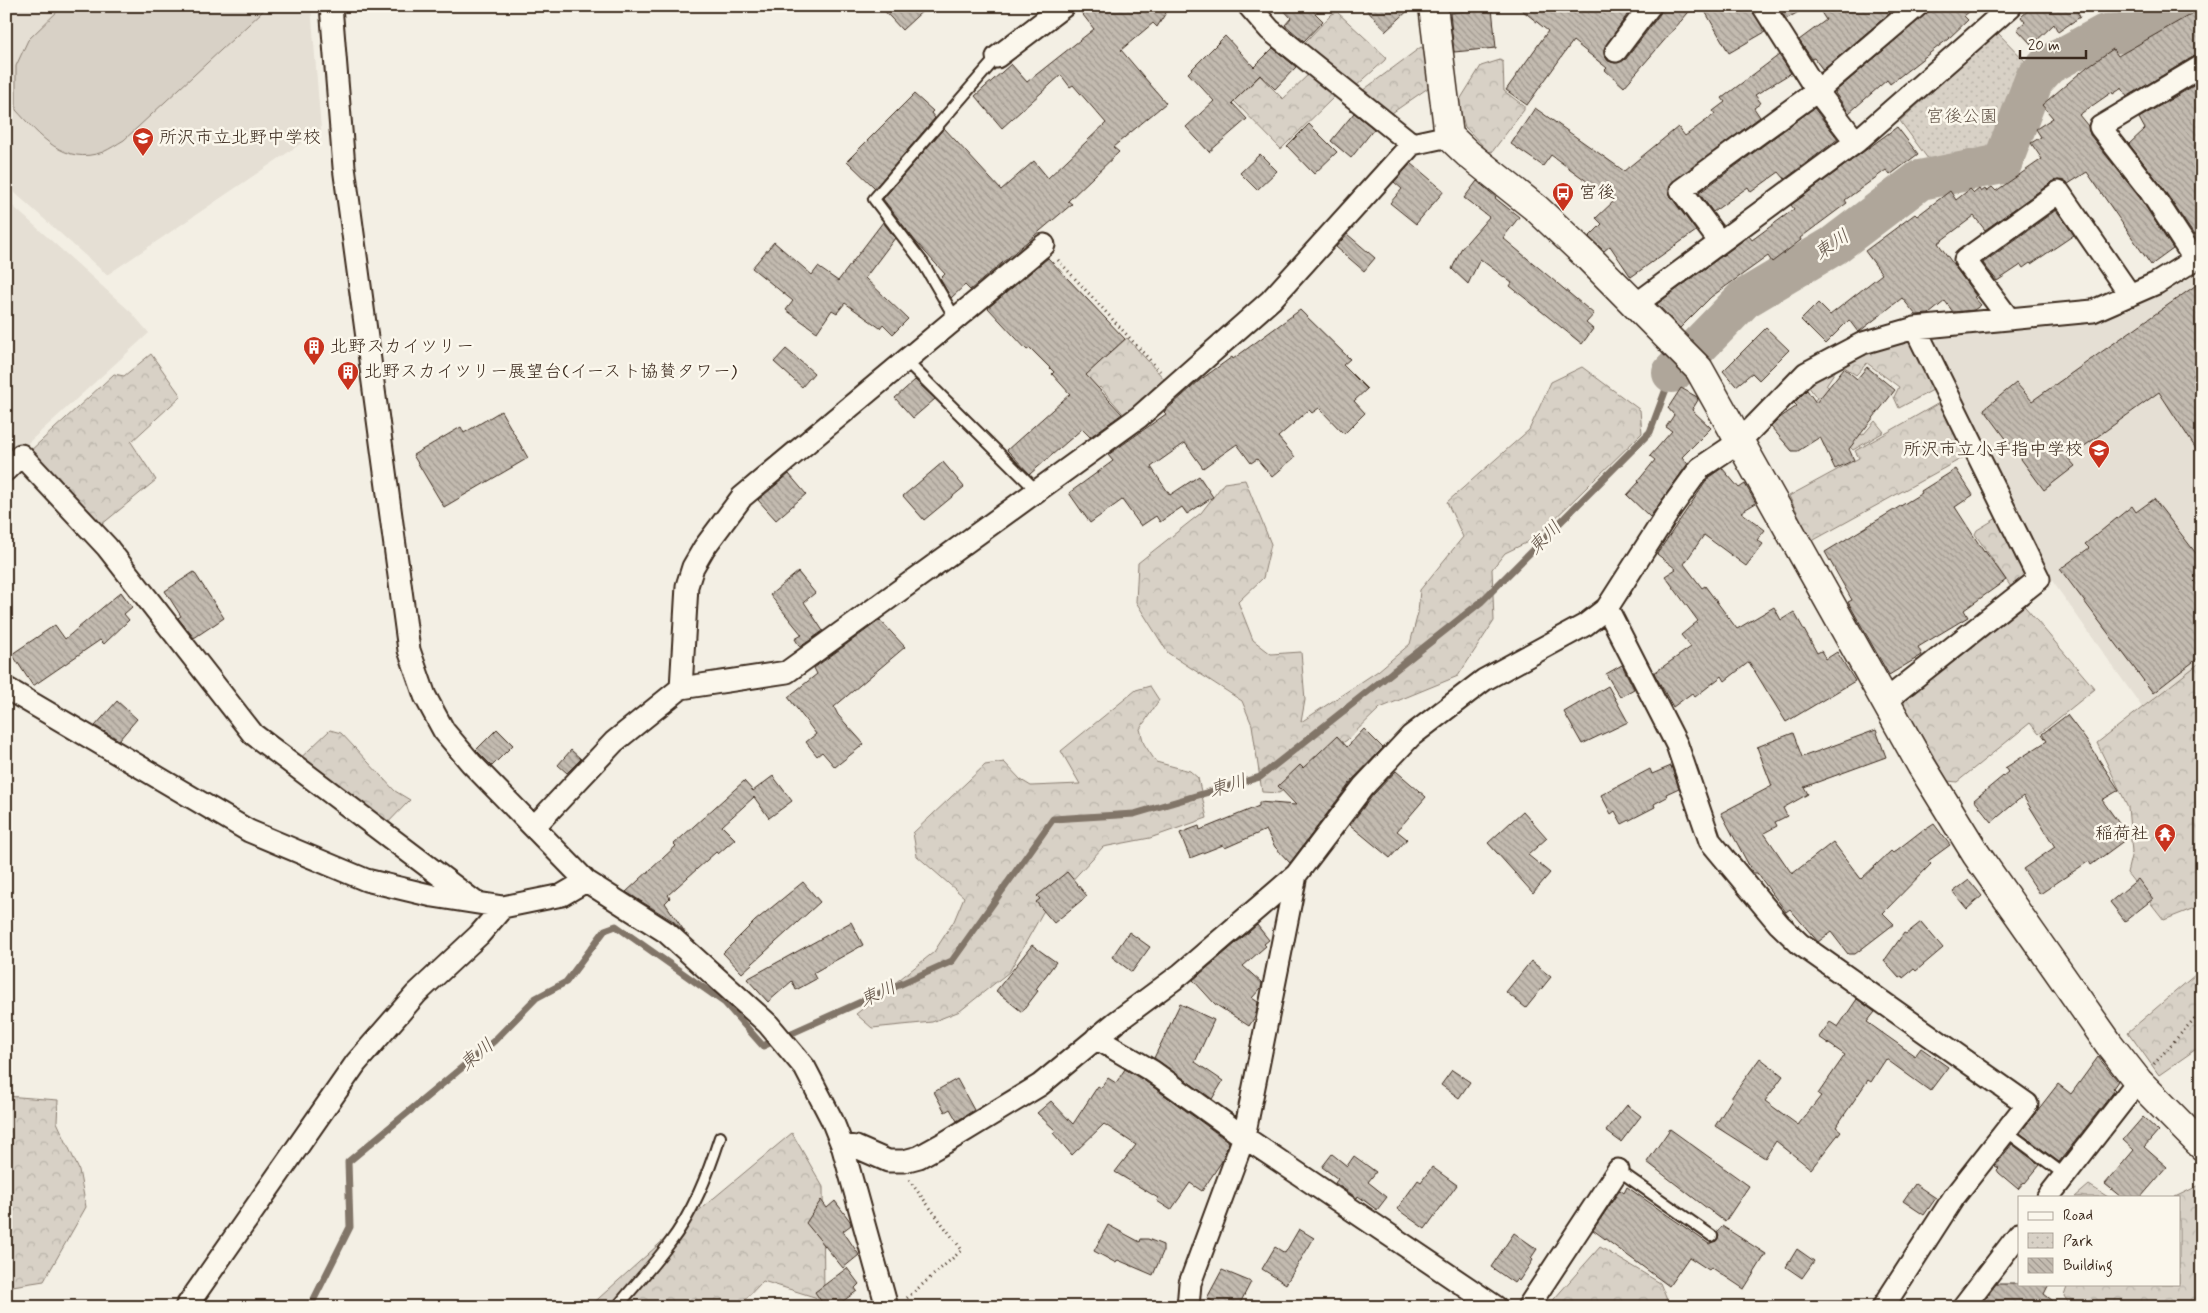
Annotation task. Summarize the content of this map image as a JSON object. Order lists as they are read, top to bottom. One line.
{"water":["東川"],"parks":["宮後公園"],"places":{"school or university":["所沢市立北野中学校","所沢市立小手指中学校"],"bus stop":["宮後"],"building":["北野スカイツリー","北野スカイツリー展望台(イースト協賛タワー)"],"temple":["稲荷社"]},"legend":["Road","Park","Building"],"scale_bar":"20 m"}
